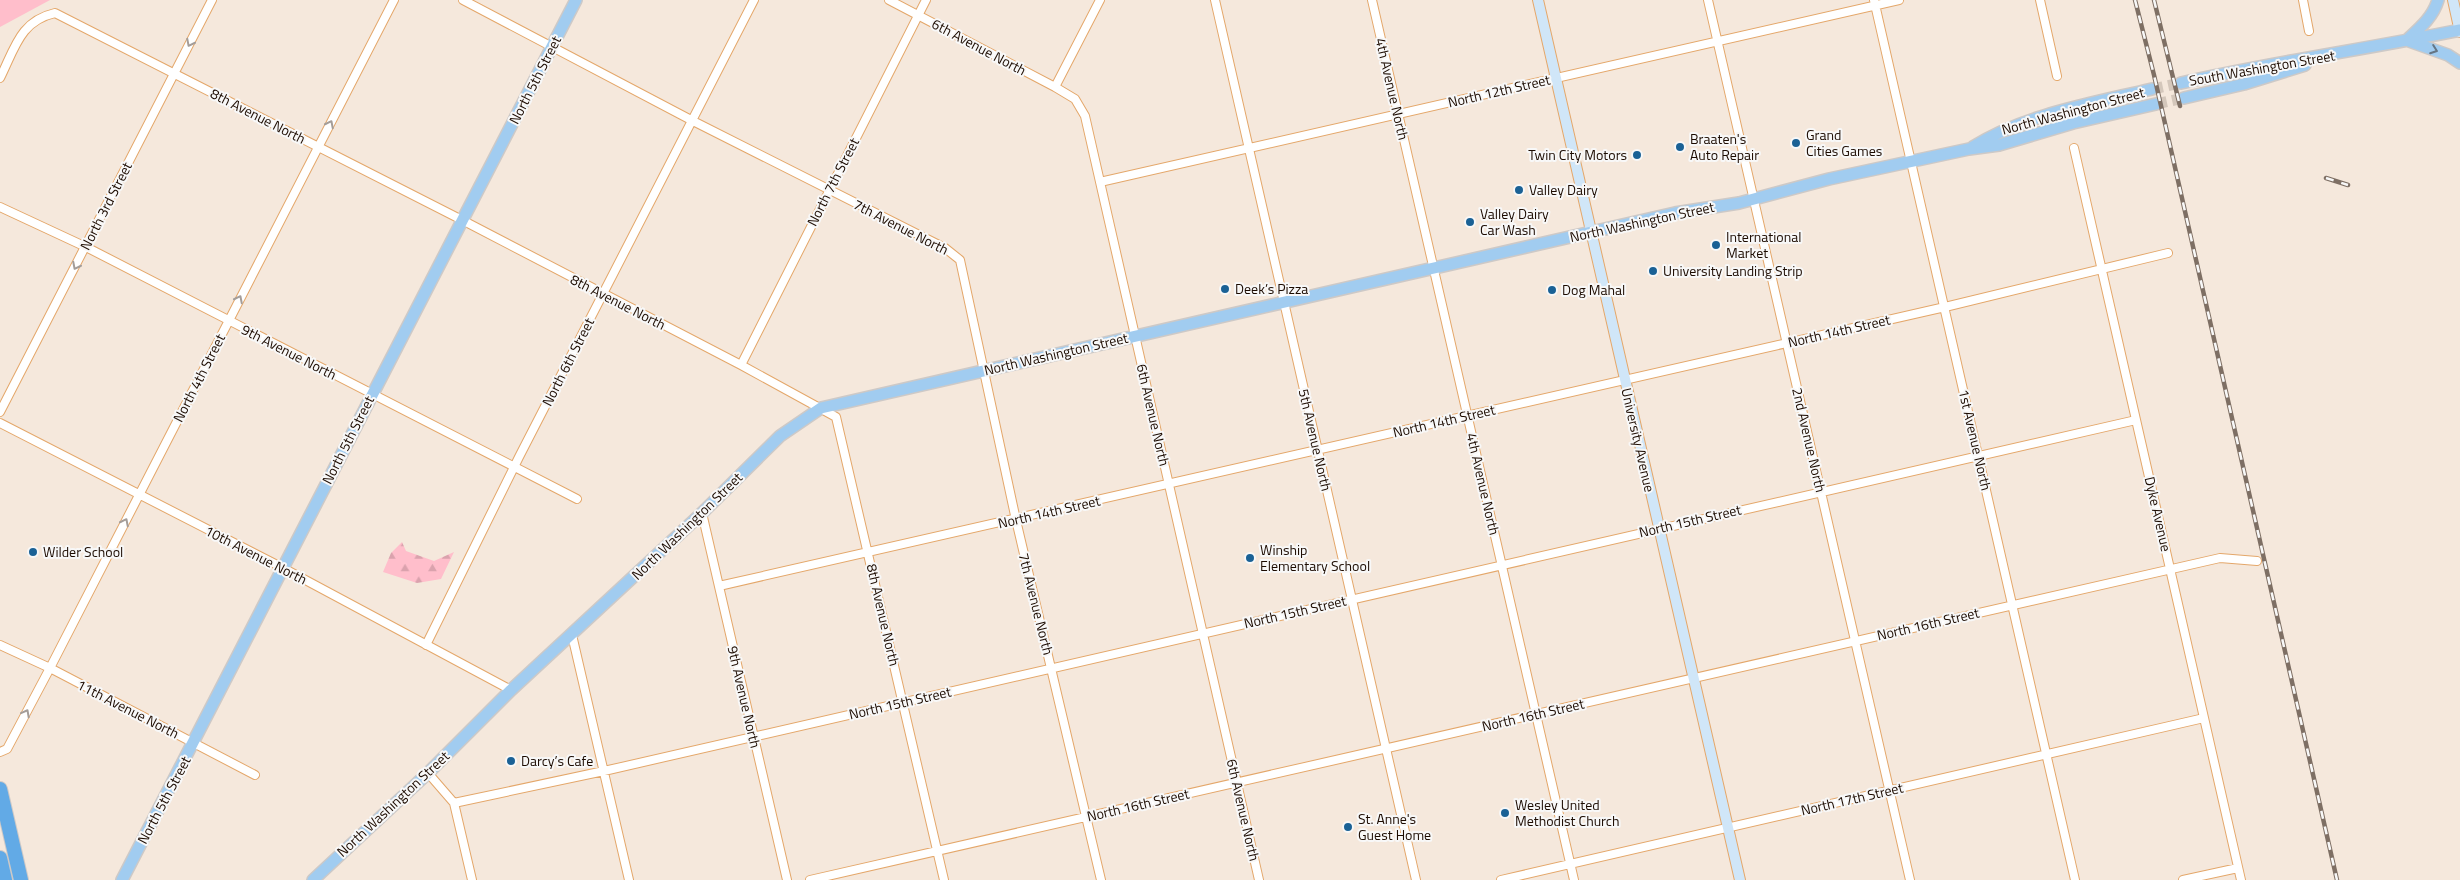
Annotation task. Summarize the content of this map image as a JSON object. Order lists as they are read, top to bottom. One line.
{"streets":{"main road":["South Washington Street","North 5th Street","North Washington Street"],"street":["6th Avenue North","4th Avenue North","North 12th Street","8th Avenue North","North 7th Street","North 3rd Street","7th Avenue North","North 14th Street","9th Avenue North","North 6th Street","North 4th Street","5th Avenue North","University Avenue","2nd Avenue North","1st Avenue North","Dyke Avenue","North 15th Street","10th Avenue North","North 16th Street","11th Avenue North","North 17th Street"]},"crossings":[["6th Avenue North","North 12th Street"],["6th Avenue North","North Washington Street"],["6th Avenue North","North 7th Street"],["6th Avenue North","North 14th Street"],["6th Avenue North","North 15th Street"],["6th Avenue North","North 16th Street"],["North 5th Street","8th Avenue North"],["North 5th Street","7th Avenue North"],["North 5th Street","9th Avenue North"],["North 5th Street","10th Avenue North"],["North 5th Street","11th Avenue North"],["4th Avenue North","North 12th Street"],["4th Avenue North","North Washington Street"],["4th Avenue North","North 14th Street"],["4th Avenue North","North 15th Street"],["4th Avenue North","North 16th Street"],["4th Avenue North","North 17th Street"],["North 12th Street","5th Avenue North"],["North 12th Street","University Avenue"],["North 12th Street","2nd Avenue North"],["North 12th Street","1st Avenue North"],["North Washington Street","8th Avenue North"],["North Washington Street","7th Avenue North"],["North Washington Street","9th Avenue North"],["North Washington Street","5th Avenue North"],["North Washington Street","University Avenue"],["North Washington Street","2nd Avenue North"],["North Washington Street","1st Avenue North"],["North Washington Street","10th Avenue North"],["8th Avenue North","North 7th Street"],["8th Avenue North","North 3rd Street"],["8th Avenue North","North 14th Street"],["8th Avenue North","North 6th Street"],["8th Avenue North","North 4th Street"],["8th Avenue North","North 15th Street"],["8th Avenue North","North 16th Street"],["North 7th Street","7th Avenue North"],["North 3rd Street","9th Avenue North"],["7th Avenue North","North 14th Street"],["7th Avenue North","North 6th Street"],["7th Avenue North","North 15th Street"],["7th Avenue North","North 16th Street"],["North 14th Street","9th Avenue North"],["North 14th Street","5th Avenue North"],["North 14th Street","University Avenue"],["North 14th Street","2nd Avenue North"],["North 14th Street","1st Avenue North"],["North 14th Street","Dyke Avenue"],["9th Avenue North","North 6th Street"],["9th Avenue North","North 4th Street"],["9th Avenue North","North 15th Street"],["North 6th Street","10th Avenue North"],["North 4th Street","10th Avenue North"],["North 4th Street","11th Avenue North"],["5th Avenue North","North 15th Street"],["5th Avenue North","North 16th Street"],["University Avenue","North 15th Street"],["University Avenue","North 16th Street"],["University Avenue","North 17th Street"],["2nd Avenue North","North 15th Street"],["2nd Avenue North","North 16th Street"],["2nd Avenue North","North 17th Street"],["1st Avenue North","North 15th Street"],["1st Avenue North","North 16th Street"],["1st Avenue North","North 17th Street"],["Dyke Avenue","North 15th Street"],["Dyke Avenue","North 16th Street"],["Dyke Avenue","North 17th Street"]],"one_way":["North 3rd Street","North 4th Street"],"places":["Grand Cities Games","Braaten's Auto Repair","Twin City Motors","Valley Dairy","Valley Dairy Car Wash","International Market","University Landing Strip","Deek’s Pizza","Dog Mahal","Wilder School","Winship Elementary School","Darcy’s Cafe","Wesley United Methodist Church","St. Anne's Guest Home"]}
